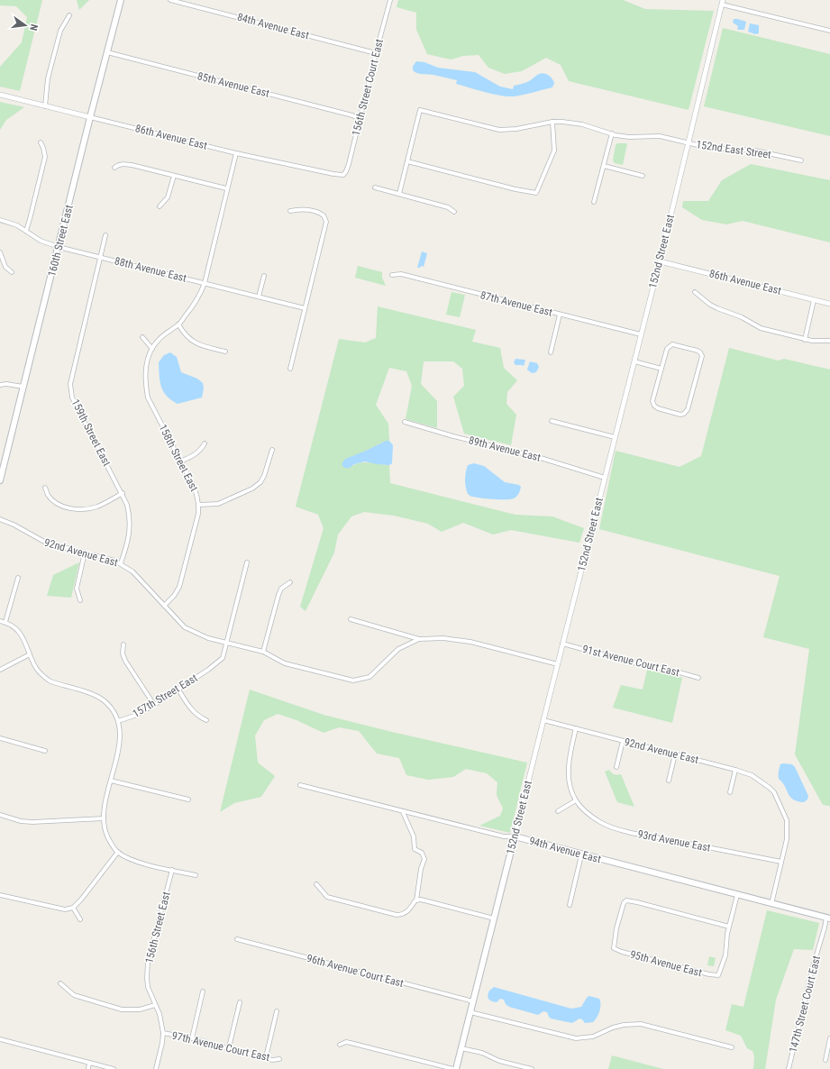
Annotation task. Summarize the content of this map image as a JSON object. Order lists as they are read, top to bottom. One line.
{"streets":{"main road":["160th Street East","152nd Street East","94th Avenue East"],"street":["84th Avenue East","85th Avenue East","156th Street Court East","86th Avenue East","152nd East Street","88th Avenue East","87th Avenue East","159th Street East","89th Avenue East","158th Street East","92nd Avenue East","91st Avenue Court East","157th Street East","93rd Avenue East","156th Street East","95th Avenue East","96th Avenue Court East","147th Street Court East","97th Avenue Court East"]},"crossings":[["84th Avenue East","156th Street Court East"],["85th Avenue East","156th Street Court East"],["85th Avenue East","160th Street East"],["156th Street Court East","86th Avenue East"],["86th Avenue East","160th Street East"],["86th Avenue East","152nd Street East"],["86th Avenue East","158th Street East"],["152nd East Street","152nd Street East"],["160th Street East","88th Avenue East"],["152nd Street East","87th Avenue East"],["152nd Street East","89th Avenue East"],["152nd Street East","92nd Avenue East"],["152nd Street East","91st Avenue Court East"],["152nd Street East","94th Avenue East"],["152nd Street East","96th Avenue Court East"],["88th Avenue East","159th Street East"],["88th Avenue East","158th Street East"],["159th Street East","92nd Avenue East"],["158th Street East","92nd Avenue East"],["92nd Avenue East","157th Street East"],["92nd Avenue East","93rd Avenue East"],["94th Avenue East","147th Street Court East"],["156th Street East","97th Avenue Court East"]],"north":"right"}
